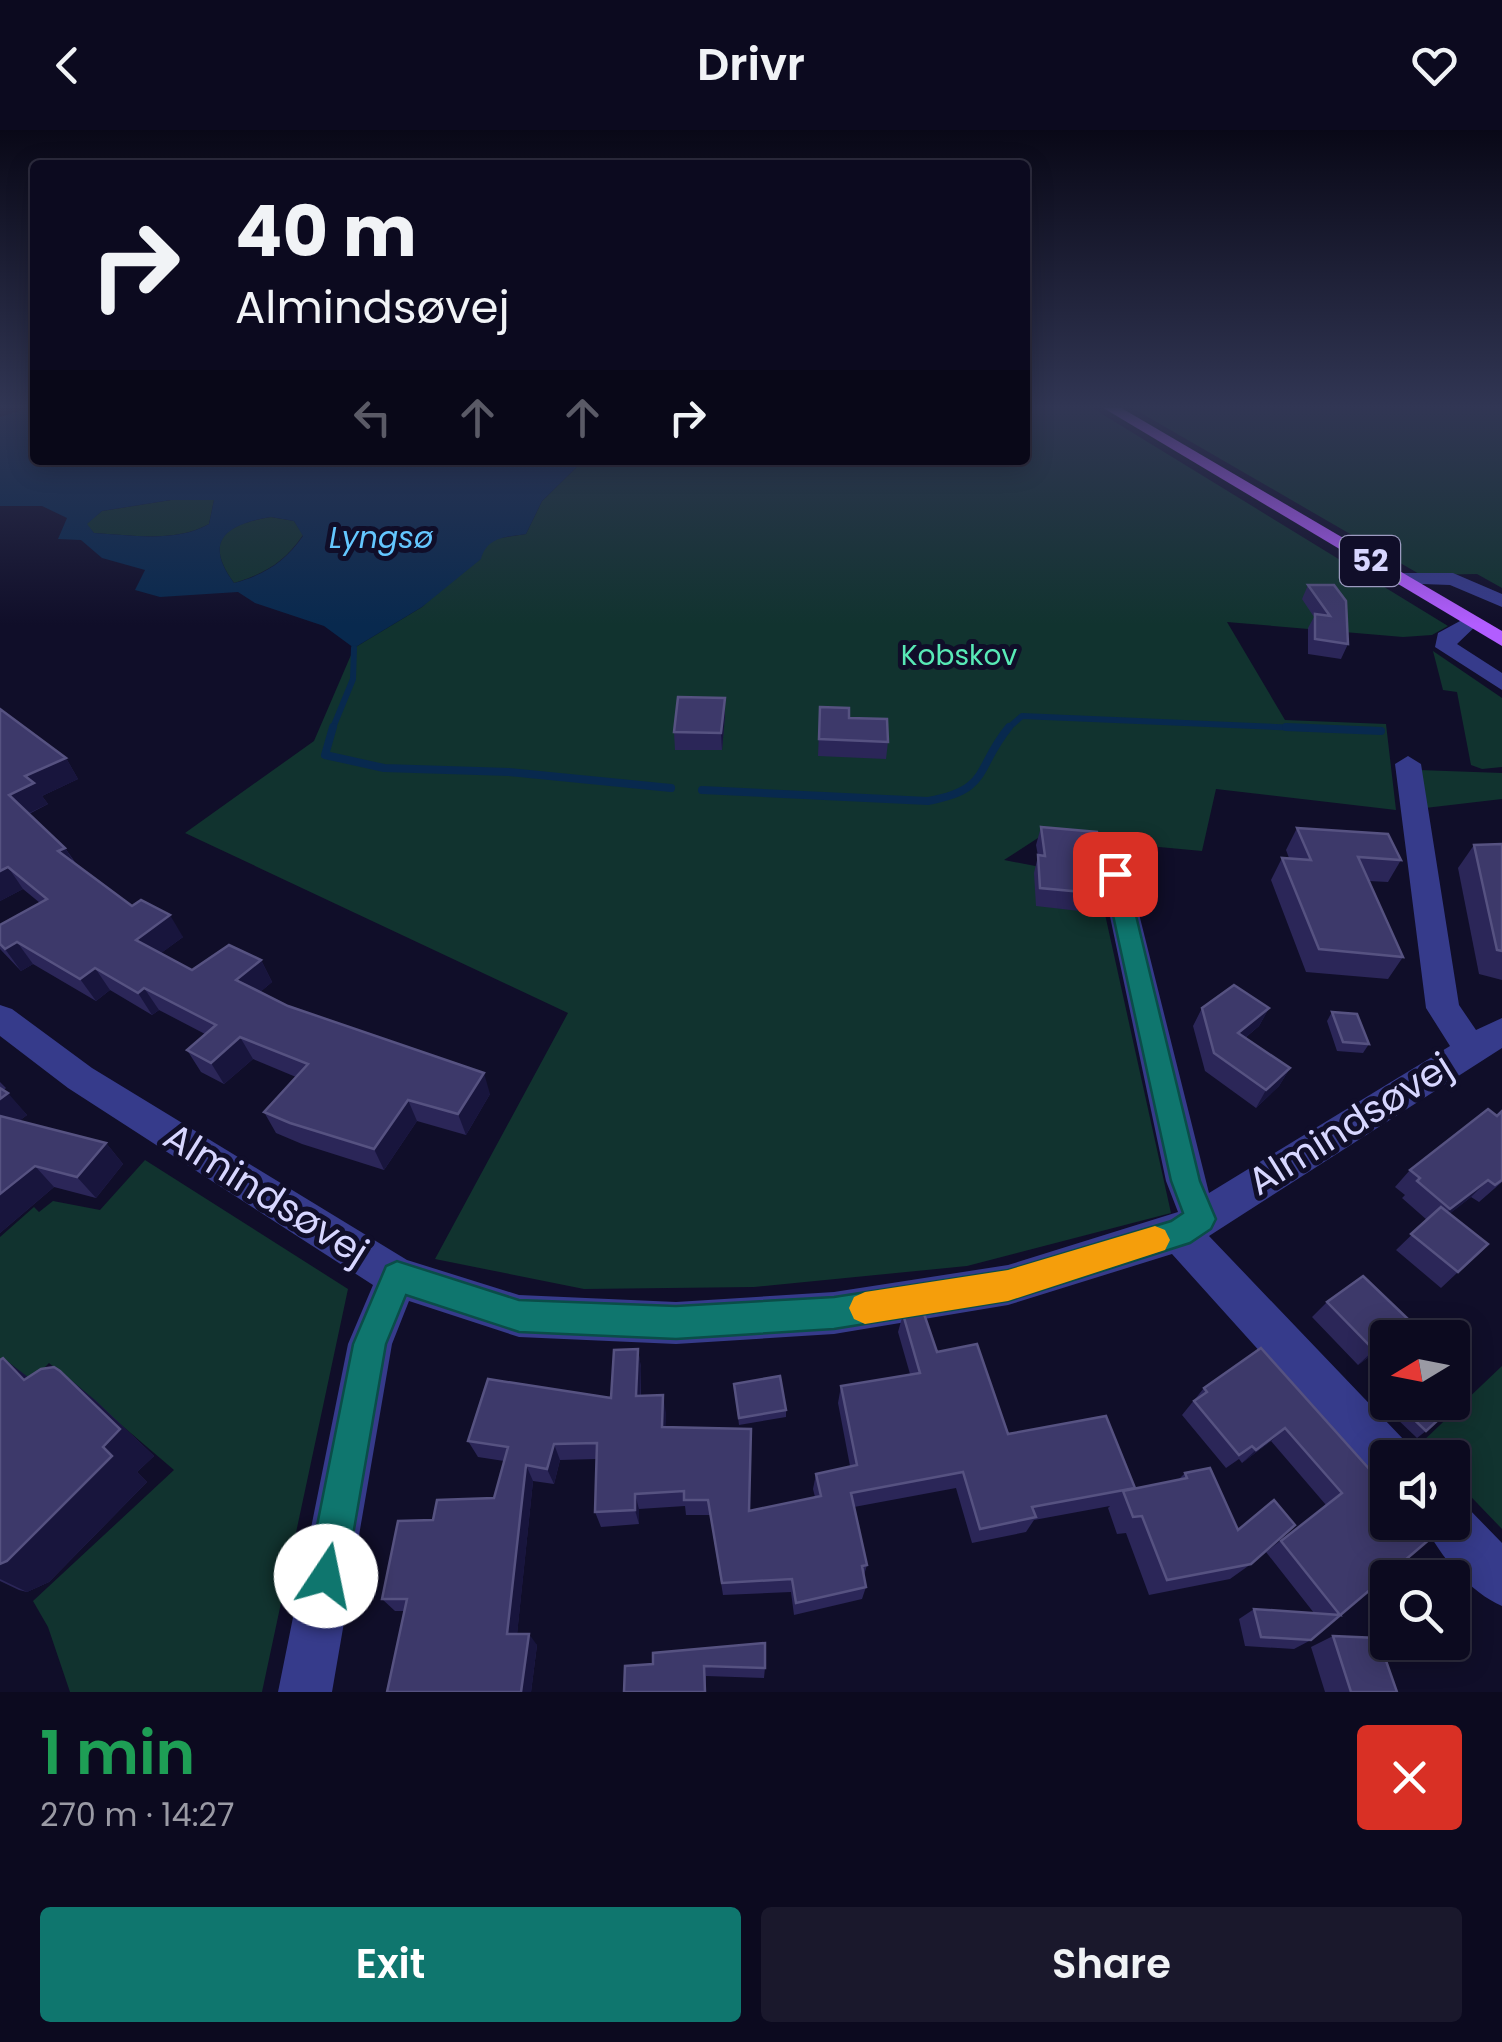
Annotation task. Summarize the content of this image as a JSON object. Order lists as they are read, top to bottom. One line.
{"streets":{"main road":["52"],"street":["Almindsøvej"]},"water":["Lyngsø"],"parks":["Kobskov"],"north":"left","page":{"header":"Drivr","turn":["40 m","Almindsøvej"],"heading":["1 min","270 m · 14:27"],"buttons":["Exit","Share"]}}
